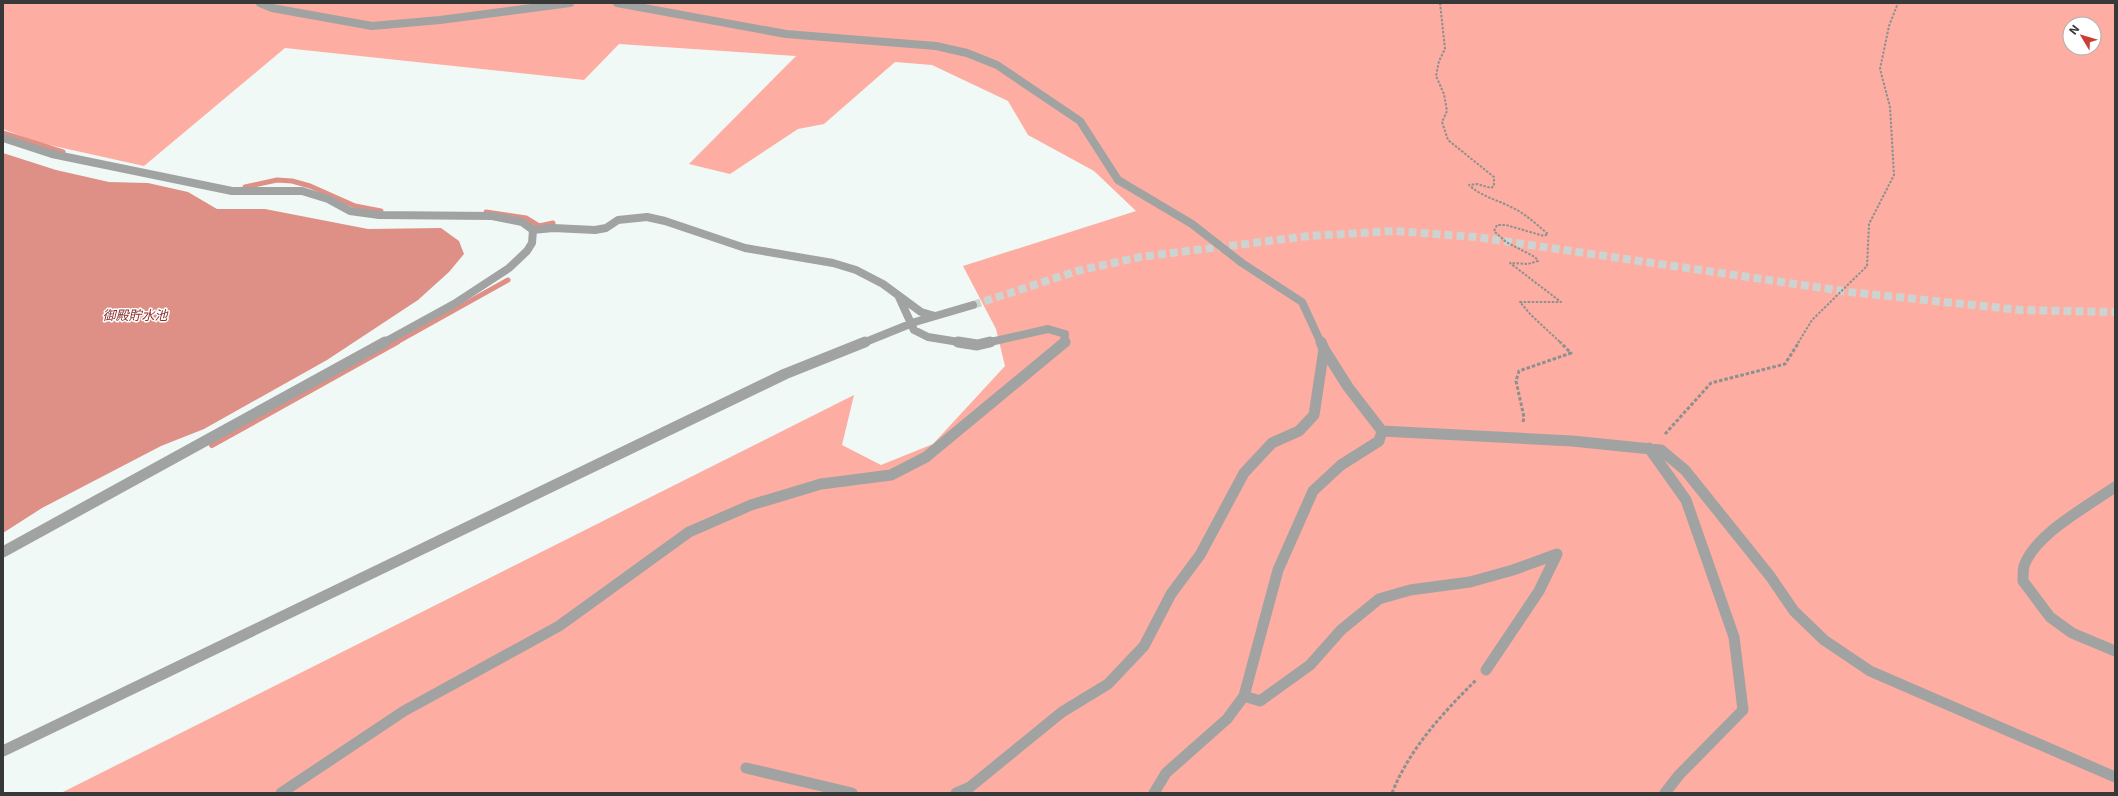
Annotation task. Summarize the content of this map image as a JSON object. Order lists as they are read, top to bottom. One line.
{"water":["御殿貯水池"],"north":"top left"}
